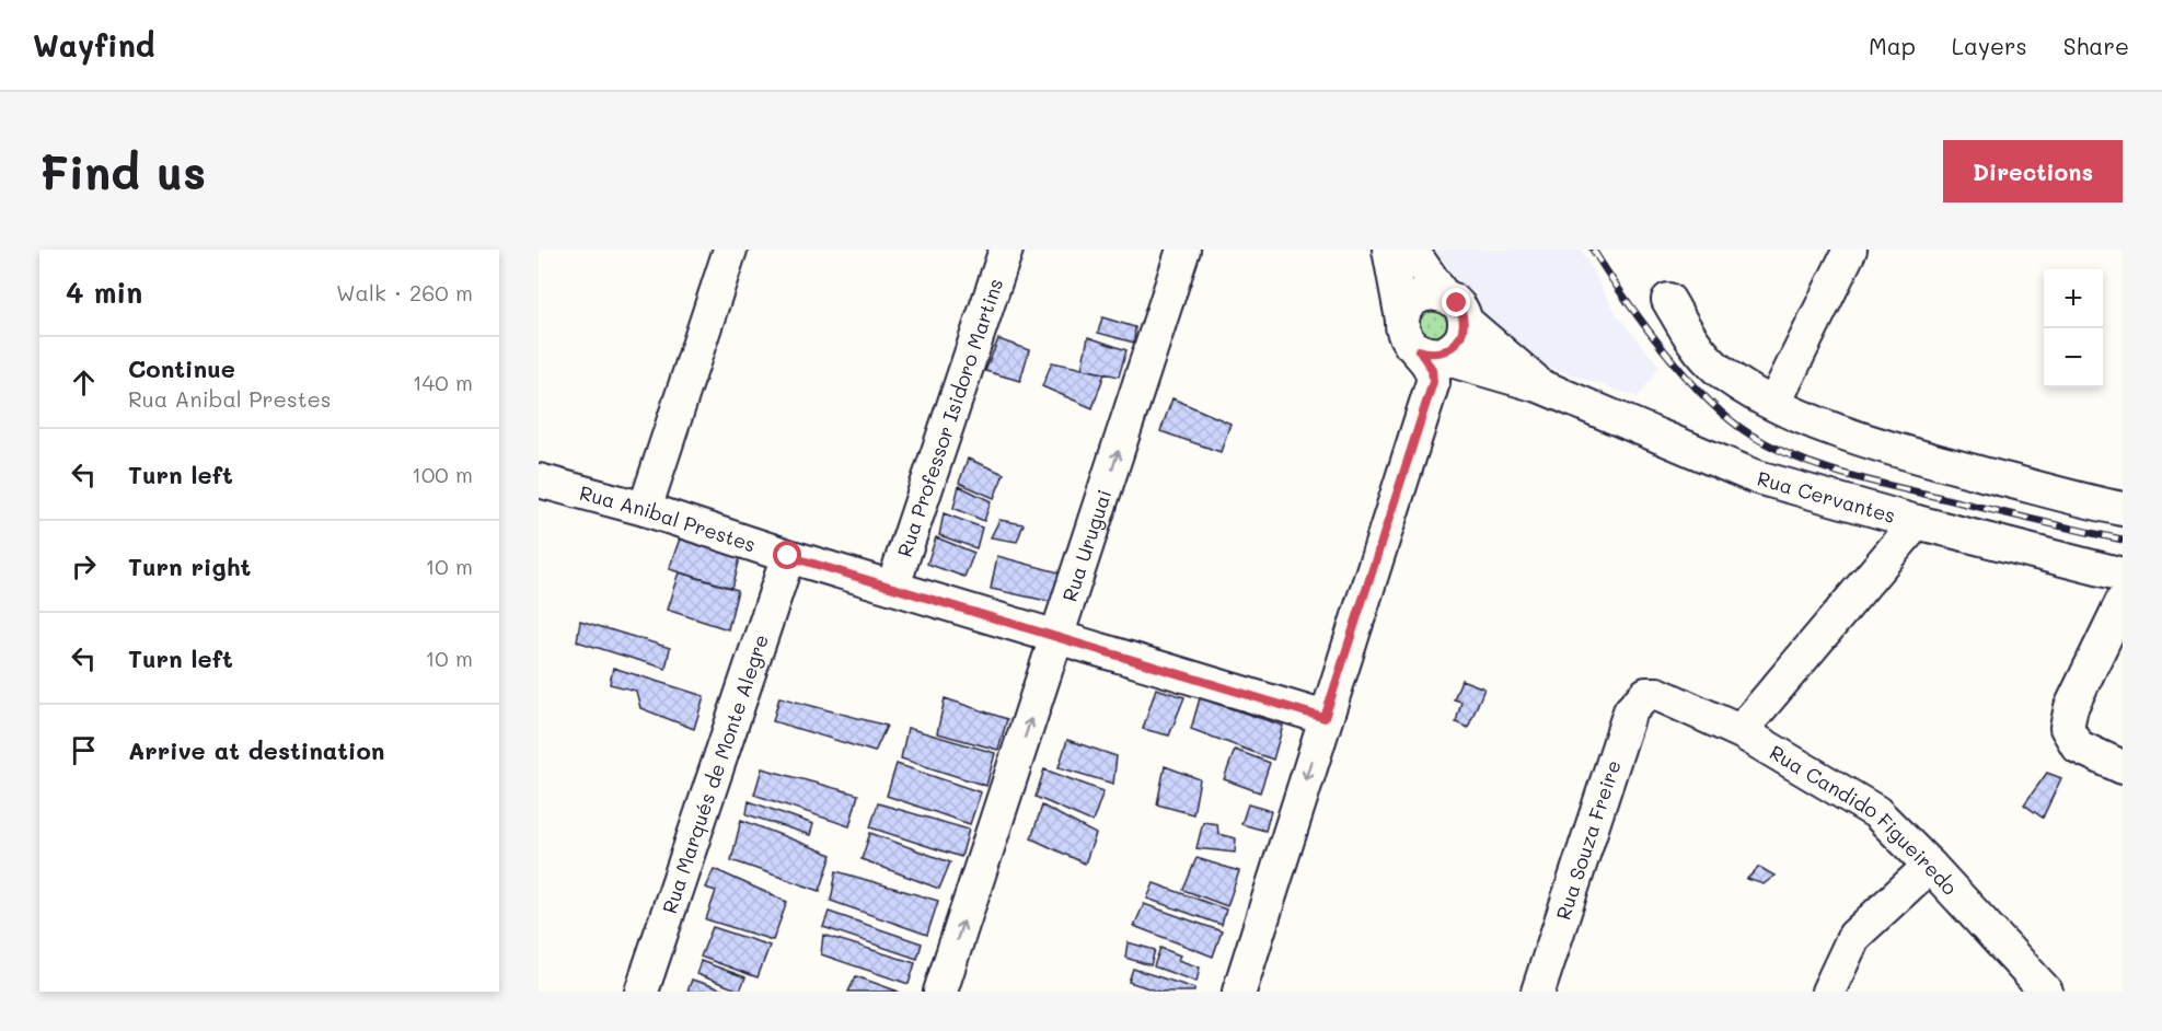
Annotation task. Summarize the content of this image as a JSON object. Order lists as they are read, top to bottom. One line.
{"streets":{"street":["Rua Professor Isidoro Martins","Rua Cervantes","Rua Anibal Prestes","Rua Uruguai","Rua Marqués de Monte Alegre","Rua Candido Figueiredo","Rua Souza Freire"]},"crossings":[["Rua Professor Isidoro Martins","Rua Anibal Prestes"],["Rua Anibal Prestes","Rua Uruguai"],["Rua Anibal Prestes","Rua Marqués de Monte Alegre"],["Rua Candido Figueiredo","Rua Souza Freire"]],"page":{"header":"Wayfind","nav":["Map","Layers","Share"],"buttons":"Directions","title":"Find us","heading":["4 min","Walk · 260 m"],"map_buttons":["+","−"],"list":[["Continue","Rua Anibal Prestes","140 m"],["Turn left","100 m"],["Turn right","10 m"],["Turn left","10 m"],"Arrive at destination"]}}
